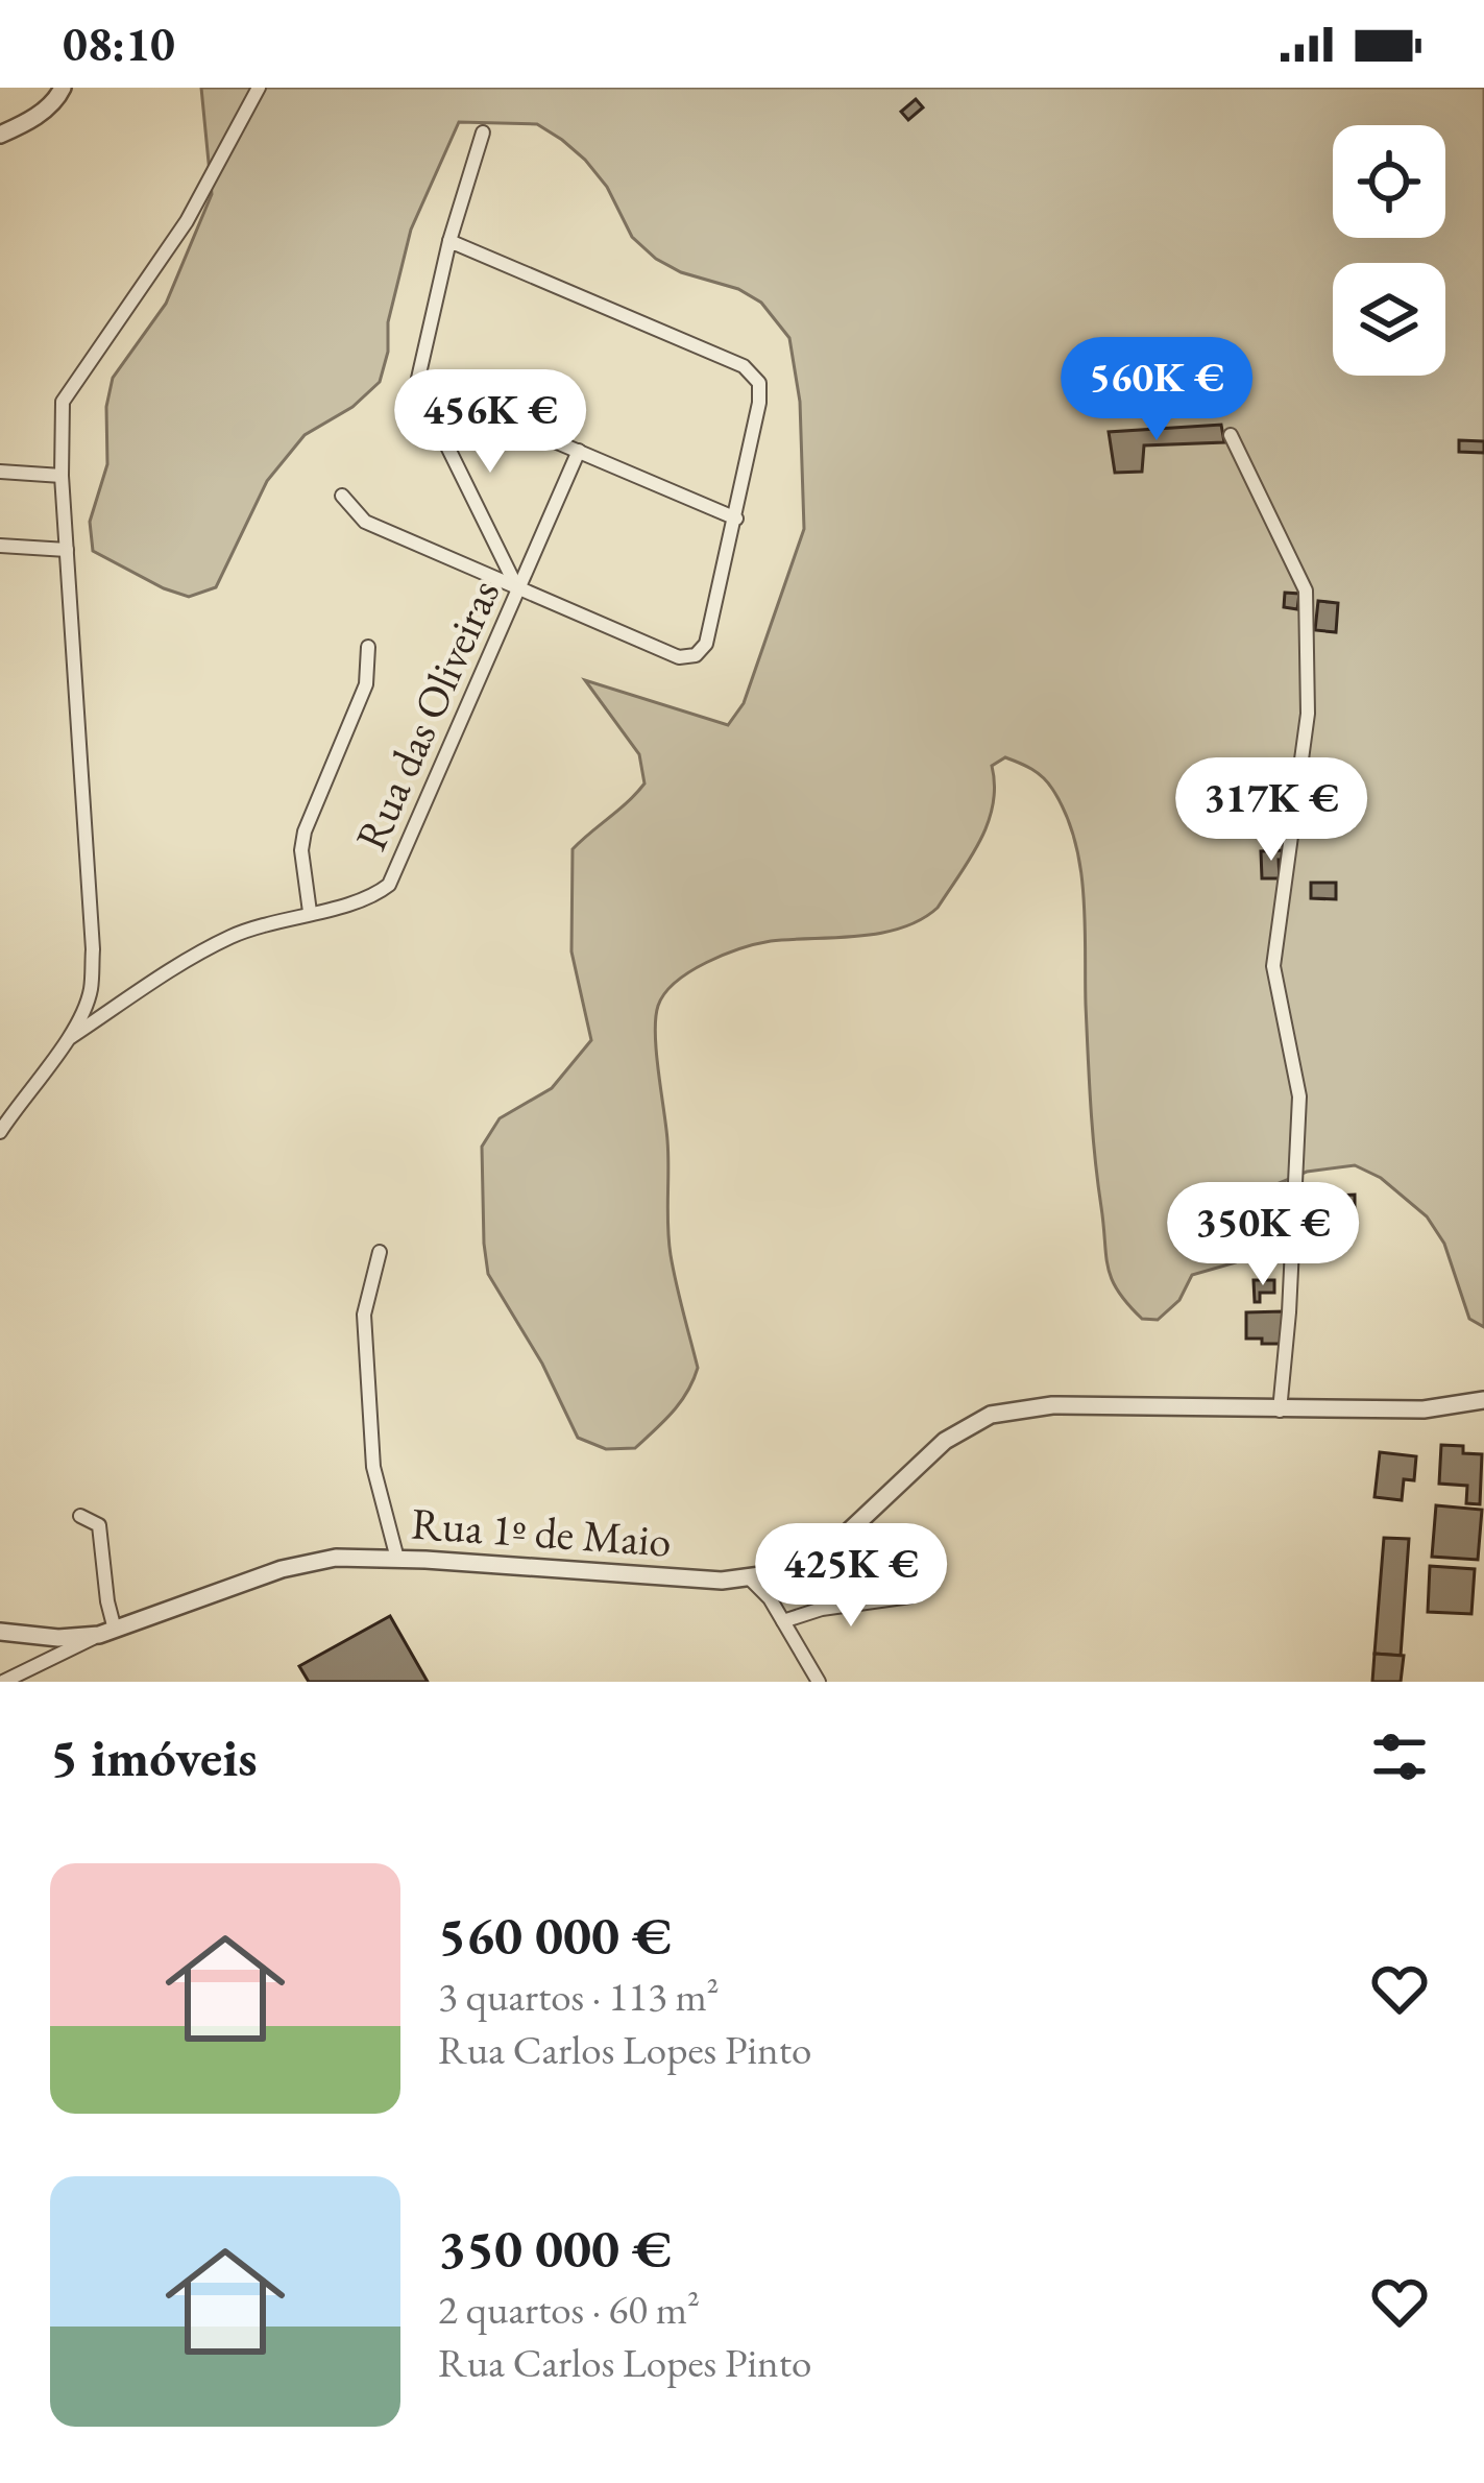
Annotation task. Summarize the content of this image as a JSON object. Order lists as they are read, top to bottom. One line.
{"streets":{"street":["Rua das Oliveiras","Rua 1º de Maio"]},"page":{"status":"08:10","price":["560K €","456K €","317K €","350K €","425K €"],"heading":"5 imóveis","list":[{"name":"560 000 €","note":"3 quartos · 113 m² · Rua Carlos Lopes Pinto"},{"name":"350 000 €","note":"2 quartos · 60 m² · Rua Carlos Lopes Pinto"}]}}
